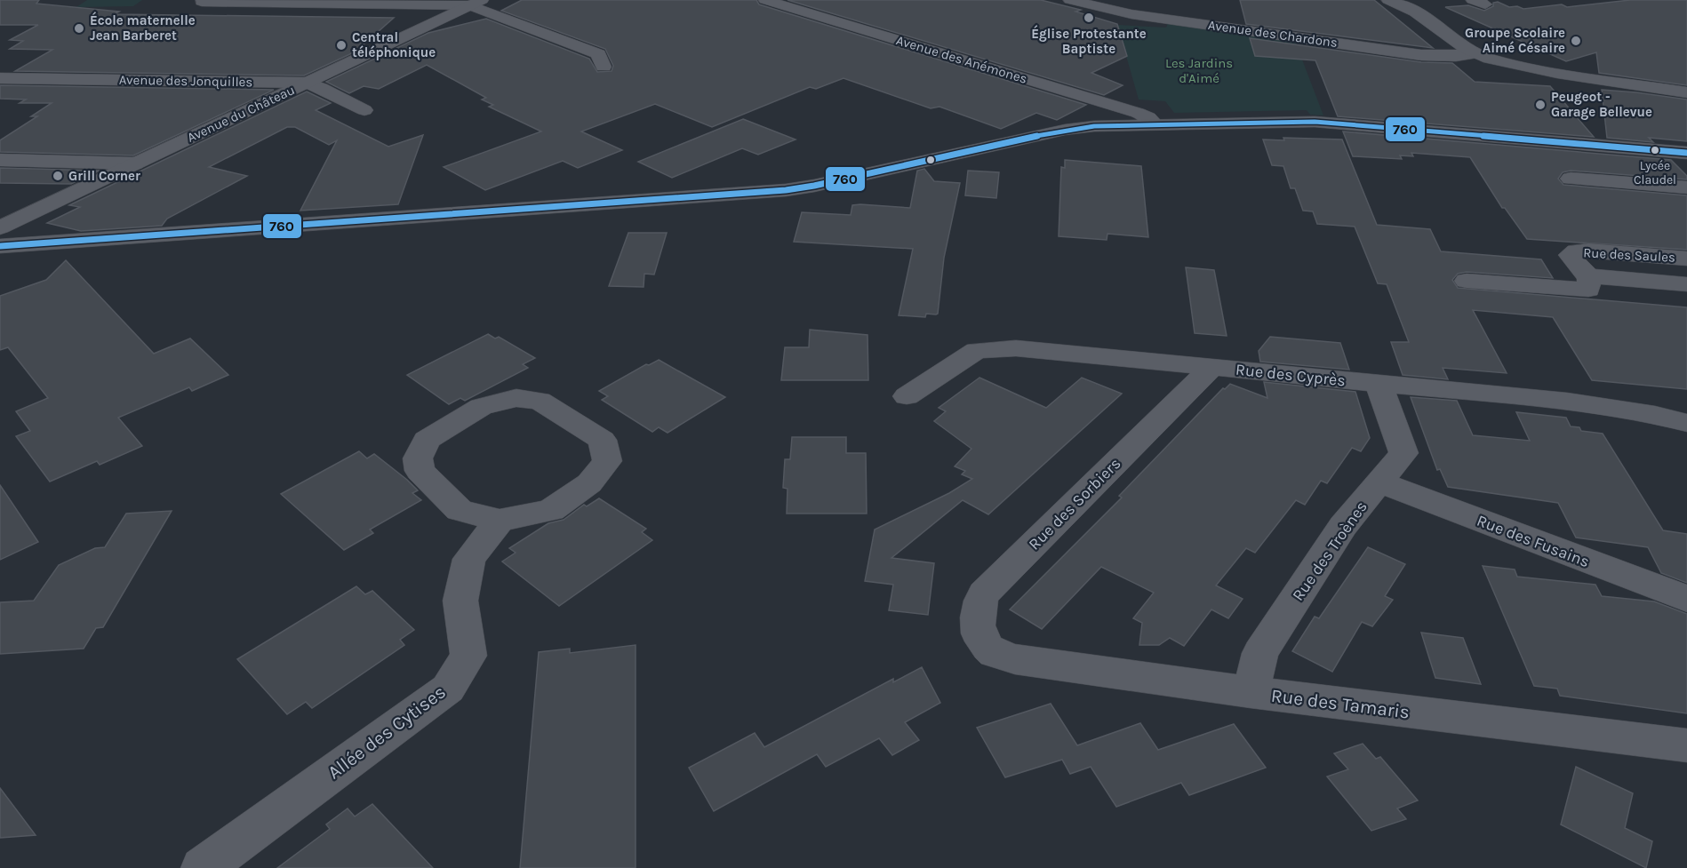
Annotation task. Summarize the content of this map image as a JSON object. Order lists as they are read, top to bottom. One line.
{"streets":{"street":["Avenue des Chardons","Avenue des Anémones","Avenue des Jonquilles","Avenue du Château","Rue des Saules","Rue des Cyprès","Rue des Sorbiers","Rue des Fusains","Rue des Troènes","Rue des Tamaris","Allée des Cytises"]},"crossings":[["Avenue des Jonquilles","Avenue du Château"],["Rue des Cyprès","Rue des Sorbiers"],["Rue des Cyprès","Rue des Troènes"],["Rue des Sorbiers","Rue des Tamaris"],["Rue des Fusains","Rue des Troènes"],["Rue des Troènes","Rue des Tamaris"]],"parks":["Les Jardins d'Aimé"],"places":["Église Protestante Baptiste","École maternelle Jean Barberet","Groupe Scolaire Aimé Césaire","Central téléphonique","Peugeot - Garage Bellevue","Lycée Claudel","Grill Corner"],"lines":["transit line 760"]}
